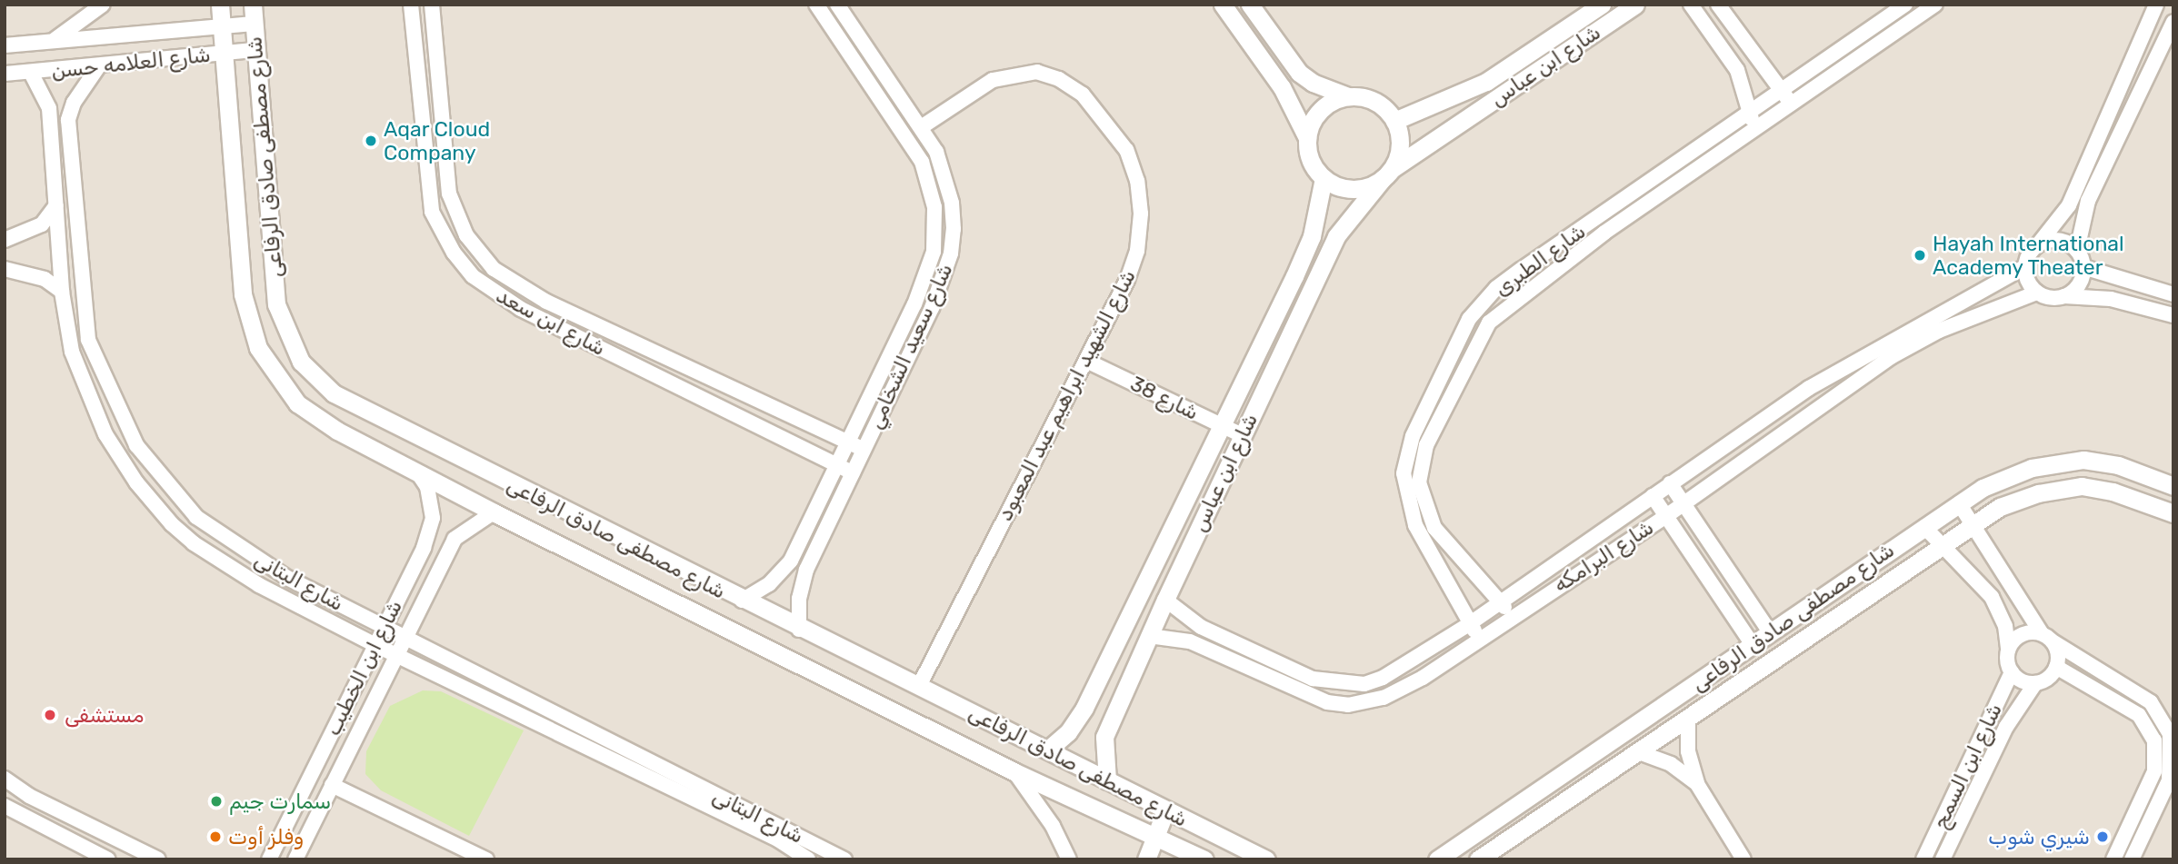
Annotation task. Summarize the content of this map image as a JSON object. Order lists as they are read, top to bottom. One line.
{"streets":{"street":["شارع العلامه حسن","شارع ابن عباس","شارع مصطفى صادق الرفاعى","شارع الطبرى","شارع ابن سعد","شارع سعيد الشخامي","شارع الشهيد ابراهيم عبد المعبود","شارع 38","شارع البرامكه","شارع البتانى","شارع ابن الخطيب","شارع ابن السمح"]},"crossings":[["شارع العلامه حسن","شارع مصطفى صادق الرفاعى"],["شارع العلامه حسن","شارع البتانى"],["شارع ابن عباس","شارع مصطفى صادق الرفاعى"],["شارع ابن عباس","شارع 38"],["شارع ابن عباس","شارع البرامكه"],["شارع مصطفى صادق الرفاعى","شارع سعيد الشخامي"],["شارع مصطفى صادق الرفاعى","شارع الشهيد ابراهيم عبد المعبود"],["شارع مصطفى صادق الرفاعى","شارع ابن الخطيب"],["شارع الطبرى","شارع البرامكه"],["شارع ابن سعد","شارع سعيد الشخامي"],["شارع سعيد الشخامي","شارع الشهيد ابراهيم عبد المعبود"],["شارع الشهيد ابراهيم عبد المعبود","شارع 38"],["شارع البتانى","شارع ابن الخطيب"]],"places":["Aqar Cloud Company","Hayah International Academy Theater","مستشفى","سمارت جيم","وفلز أوت","شيري شوب"]}
